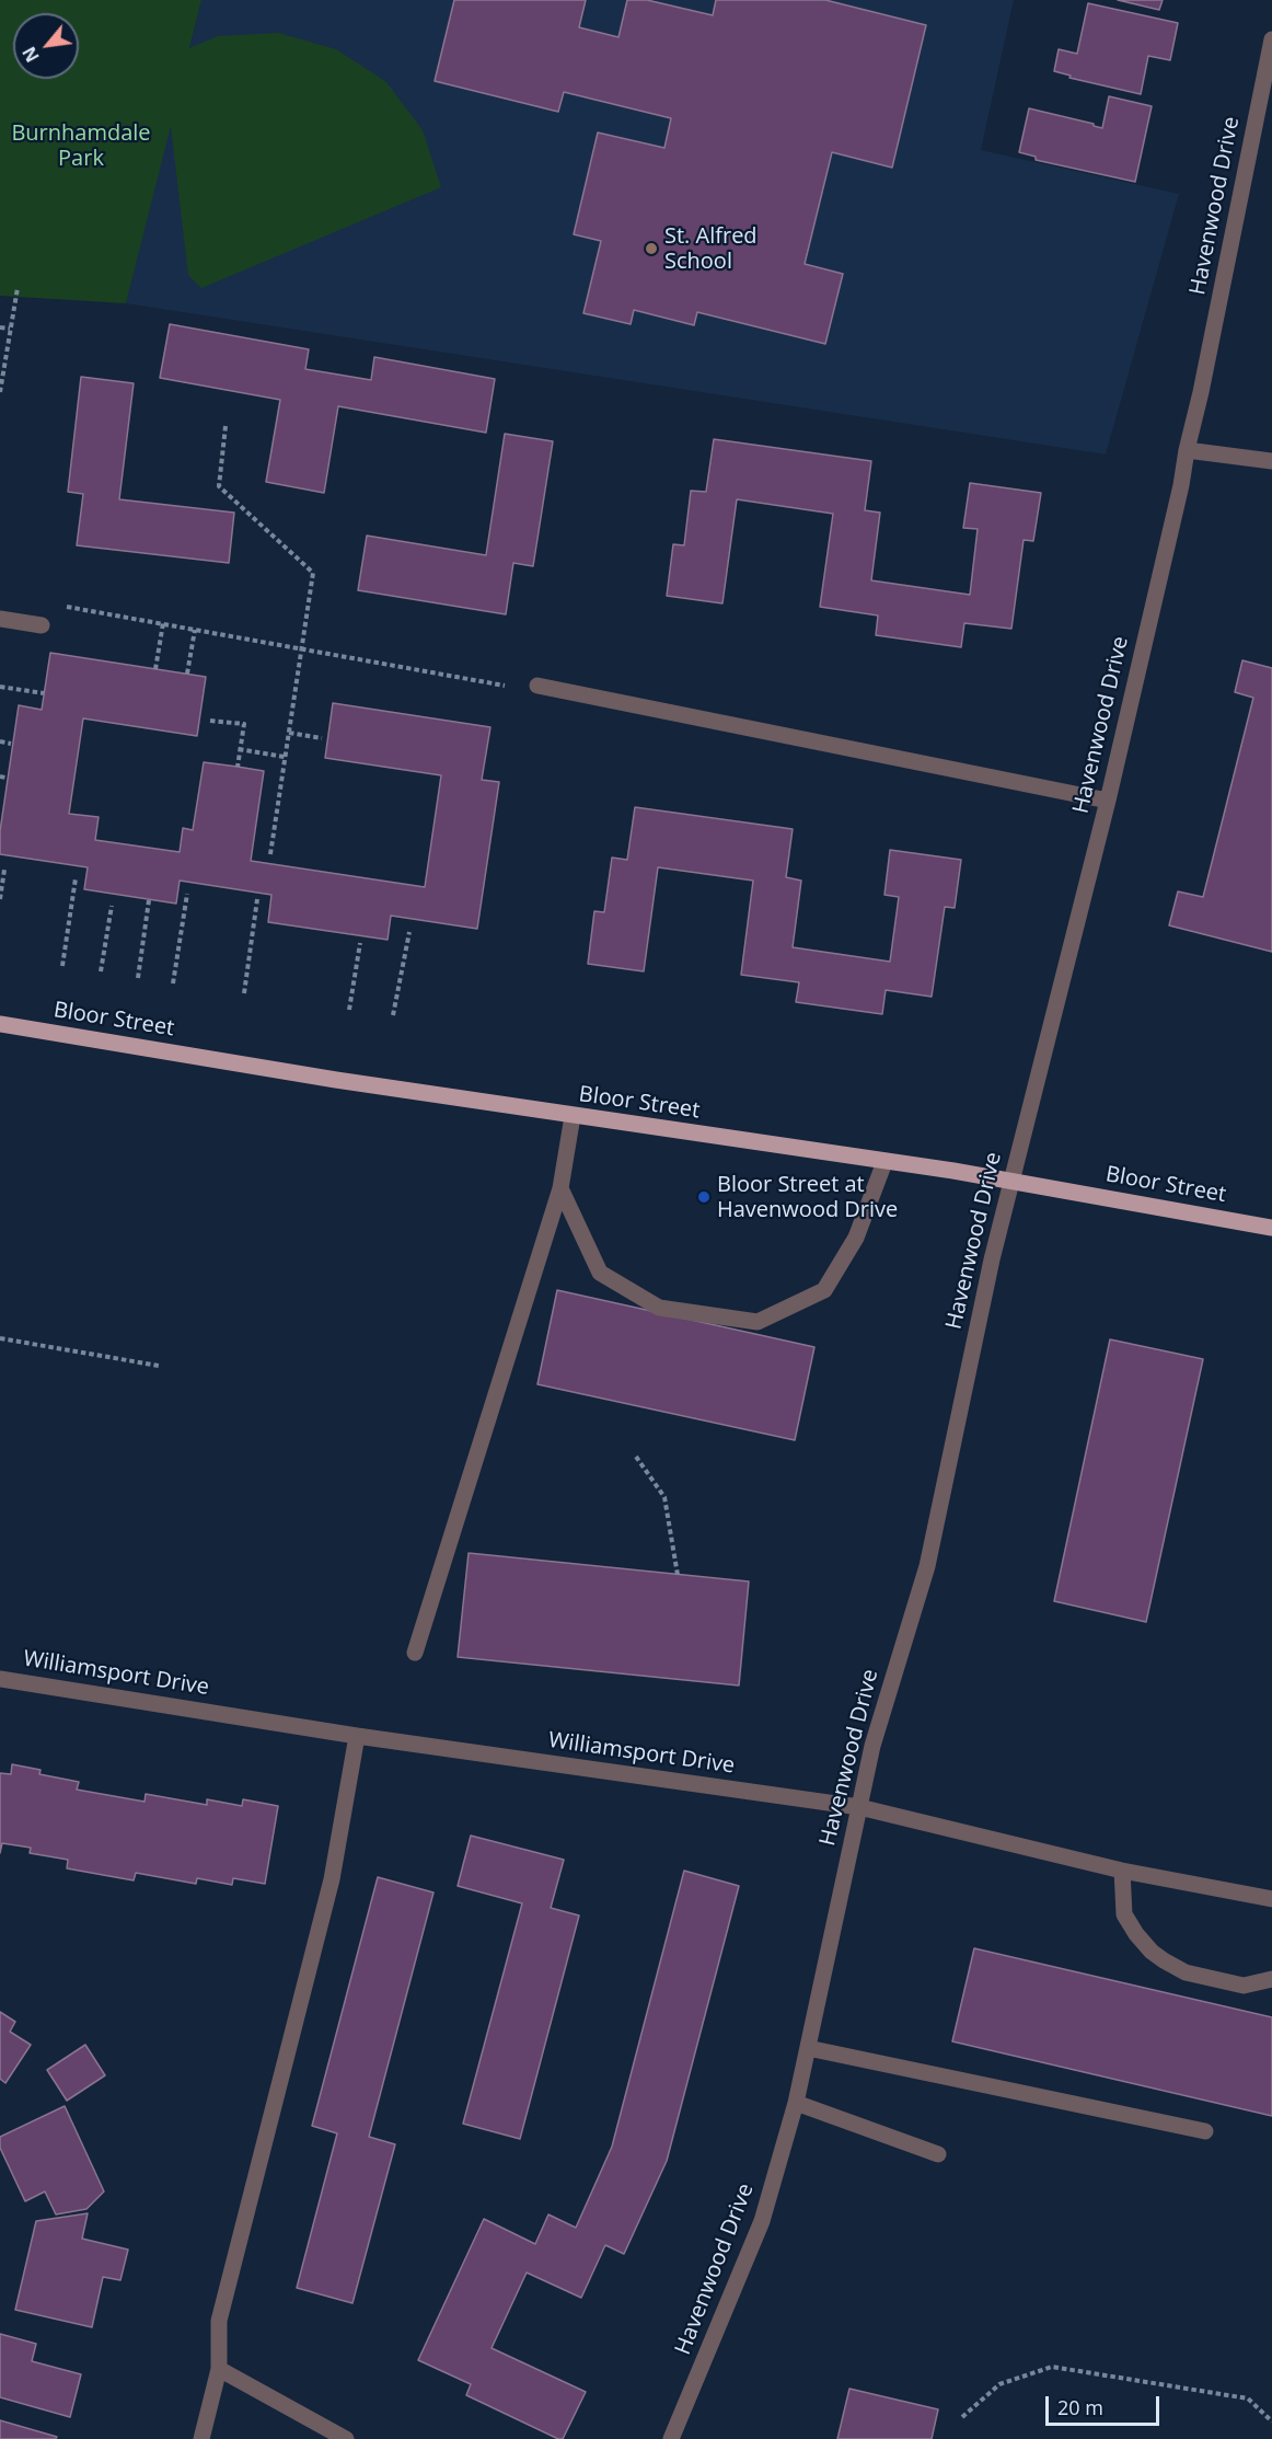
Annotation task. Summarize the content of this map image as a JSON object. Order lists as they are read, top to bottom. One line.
{"streets":{"main road":["Bloor Street"],"street":["Havenwood Drive","Williamsport Drive"]},"crossings":[["Havenwood Drive","Bloor Street"],["Havenwood Drive","Williamsport Drive"]],"parks":["Burnhamdale Park"],"places":["St. Alfred School","Bloor Street at Havenwood Drive"],"scale_bar":"20 m","north":"bottom left"}
